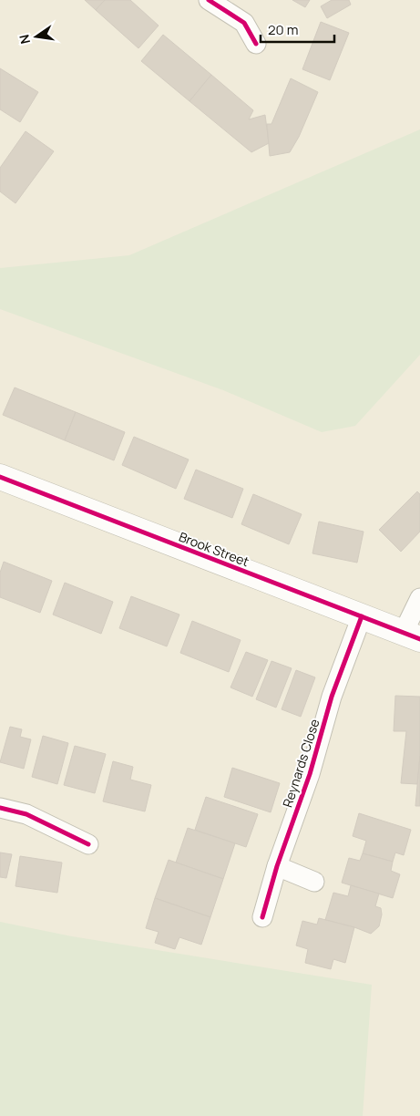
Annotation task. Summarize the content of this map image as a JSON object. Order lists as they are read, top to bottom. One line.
{"streets":{"street":["Brook Street","Reynards Close"]},"crossings":[["Brook Street","Reynards Close"]],"scale_bar":"20 m","north":"left"}
